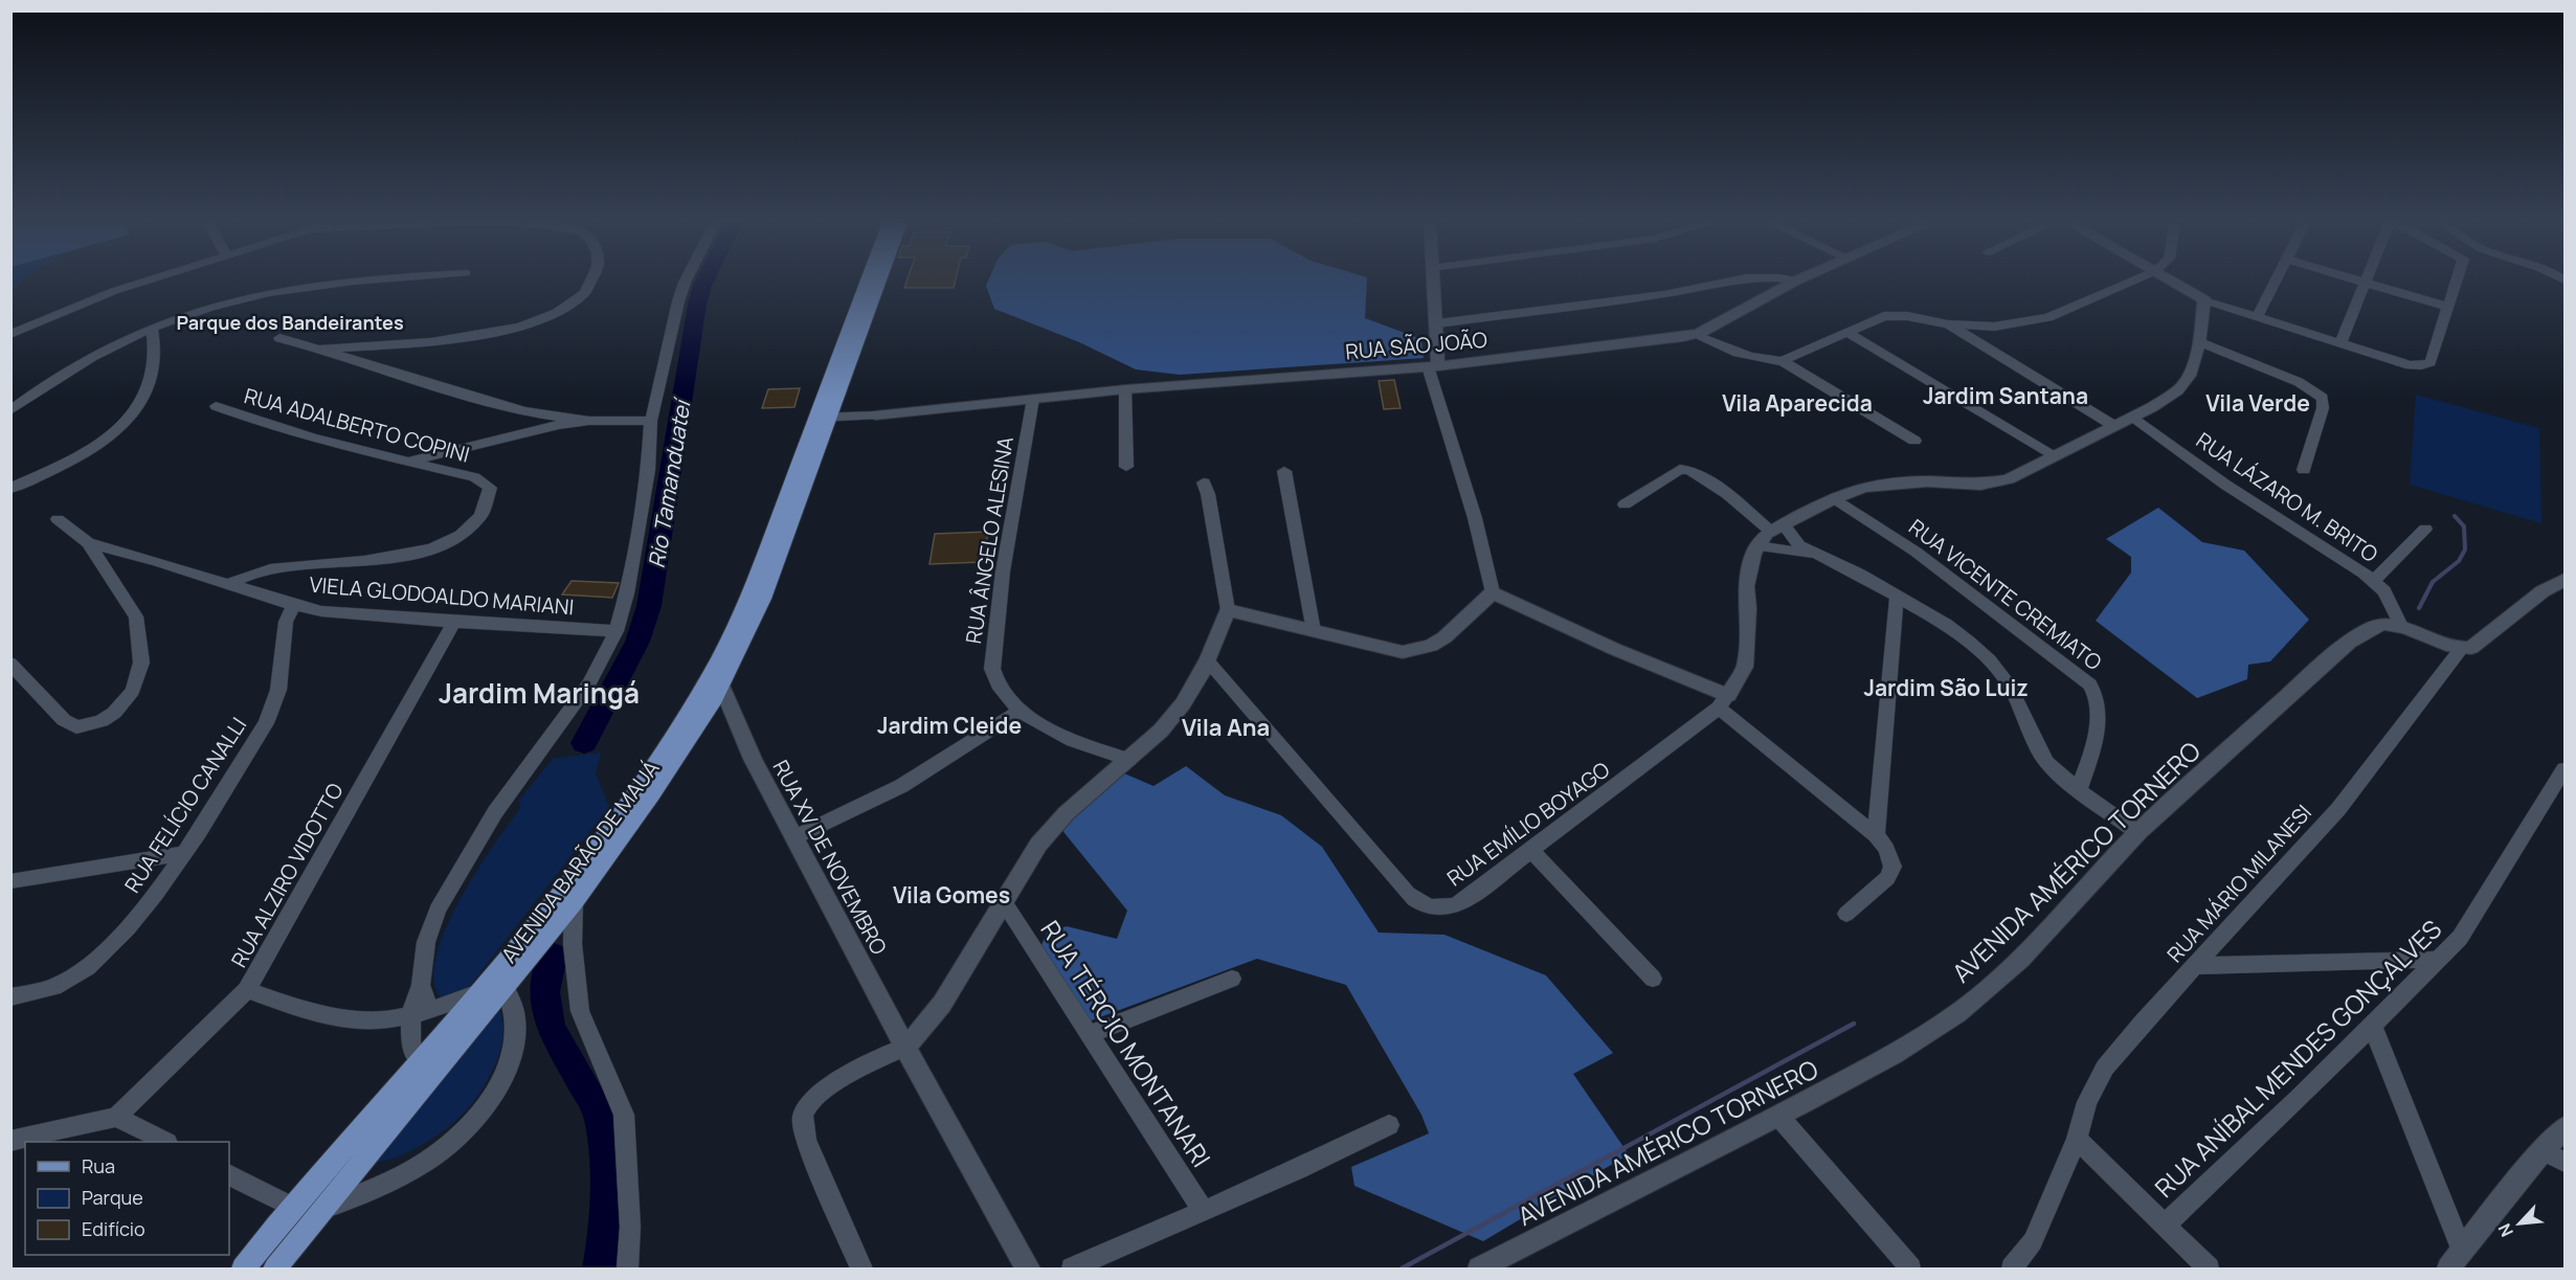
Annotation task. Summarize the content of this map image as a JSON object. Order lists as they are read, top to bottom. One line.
{"streets":{"main road":["AVENIDA BARÃO DE MAUÁ"],"street":["RUA SÃO JOÃO","RUA ADALBERTO COPINI","RUA LÁZARO M. BRITO","RUA ÂNGELO ALESINA","RUA VICENTE CREMIATO","VIELA GLODOALDO MARIANI","RUA FELÍCIO CANALLI","RUA EMÍLIO BOYAGO","RUA XV DE NOVEMBRO","AVENIDA AMÉRICO TORNERO","RUA ALZIRO VIDOTTO","RUA MÁRIO MILANESI","RUA TÉRCIO MONTANARI","RUA ANÍBAL MENDES GONÇALVES"]},"crossings":[["RUA SÃO JOÃO","RUA ÂNGELO ALESINA"],["RUA SÃO JOÃO","AVENIDA BARÃO DE MAUÁ"],["RUA ADALBERTO COPINI","VIELA GLODOALDO MARIANI"],["RUA LÁZARO M. BRITO","AVENIDA AMÉRICO TORNERO"],["VIELA GLODOALDO MARIANI","RUA FELÍCIO CANALLI"],["VIELA GLODOALDO MARIANI","RUA ALZIRO VIDOTTO"],["RUA XV DE NOVEMBRO","AVENIDA BARÃO DE MAUÁ"],["AVENIDA AMÉRICO TORNERO","RUA MÁRIO MILANESI"]],"districts":["Parque dos Bandeirantes","Jardim Santana","Vila Aparecida","Vila Verde","Jardim São Luiz","Jardim Maringá","Jardim Cleide","Vila Ana","Vila Gomes"],"water":["Rio Tamanduateí"],"legend":["Rua","Parque","Edifício"],"north":"bottom left"}
